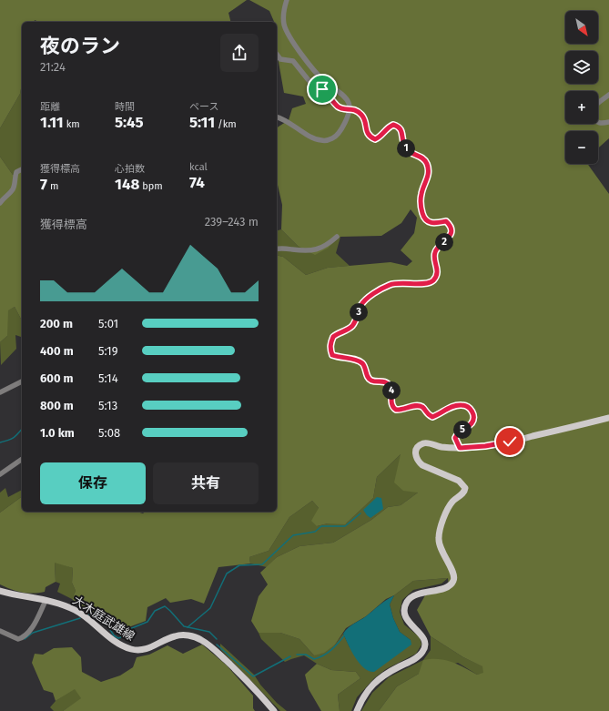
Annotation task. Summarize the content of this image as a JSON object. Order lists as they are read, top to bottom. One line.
{"streets":{"main road":["大木庭武雄線"]},"north":"bottom right","page":{"map_buttons":["+","−"],"heading":["夜のラン","21:24"],"stats":[["距離","1.11 km"],["時間","5:45"],["ペース","5:11 /km"],["獲得標高","7 m"],["心拍数","148 bpm"],["kcal","74"]],"pins":["1","2","3","4","5"],"chart":["獲得標高","239–243 m"],"list":[{"name":"200 m","note":"5:01"},{"name":"400 m","note":"5:19"},{"name":"600 m","note":"5:14"},{"name":"800 m","note":"5:13"},{"name":"1.0 km","note":"5:08"}],"buttons":["保存","共有"]}}
